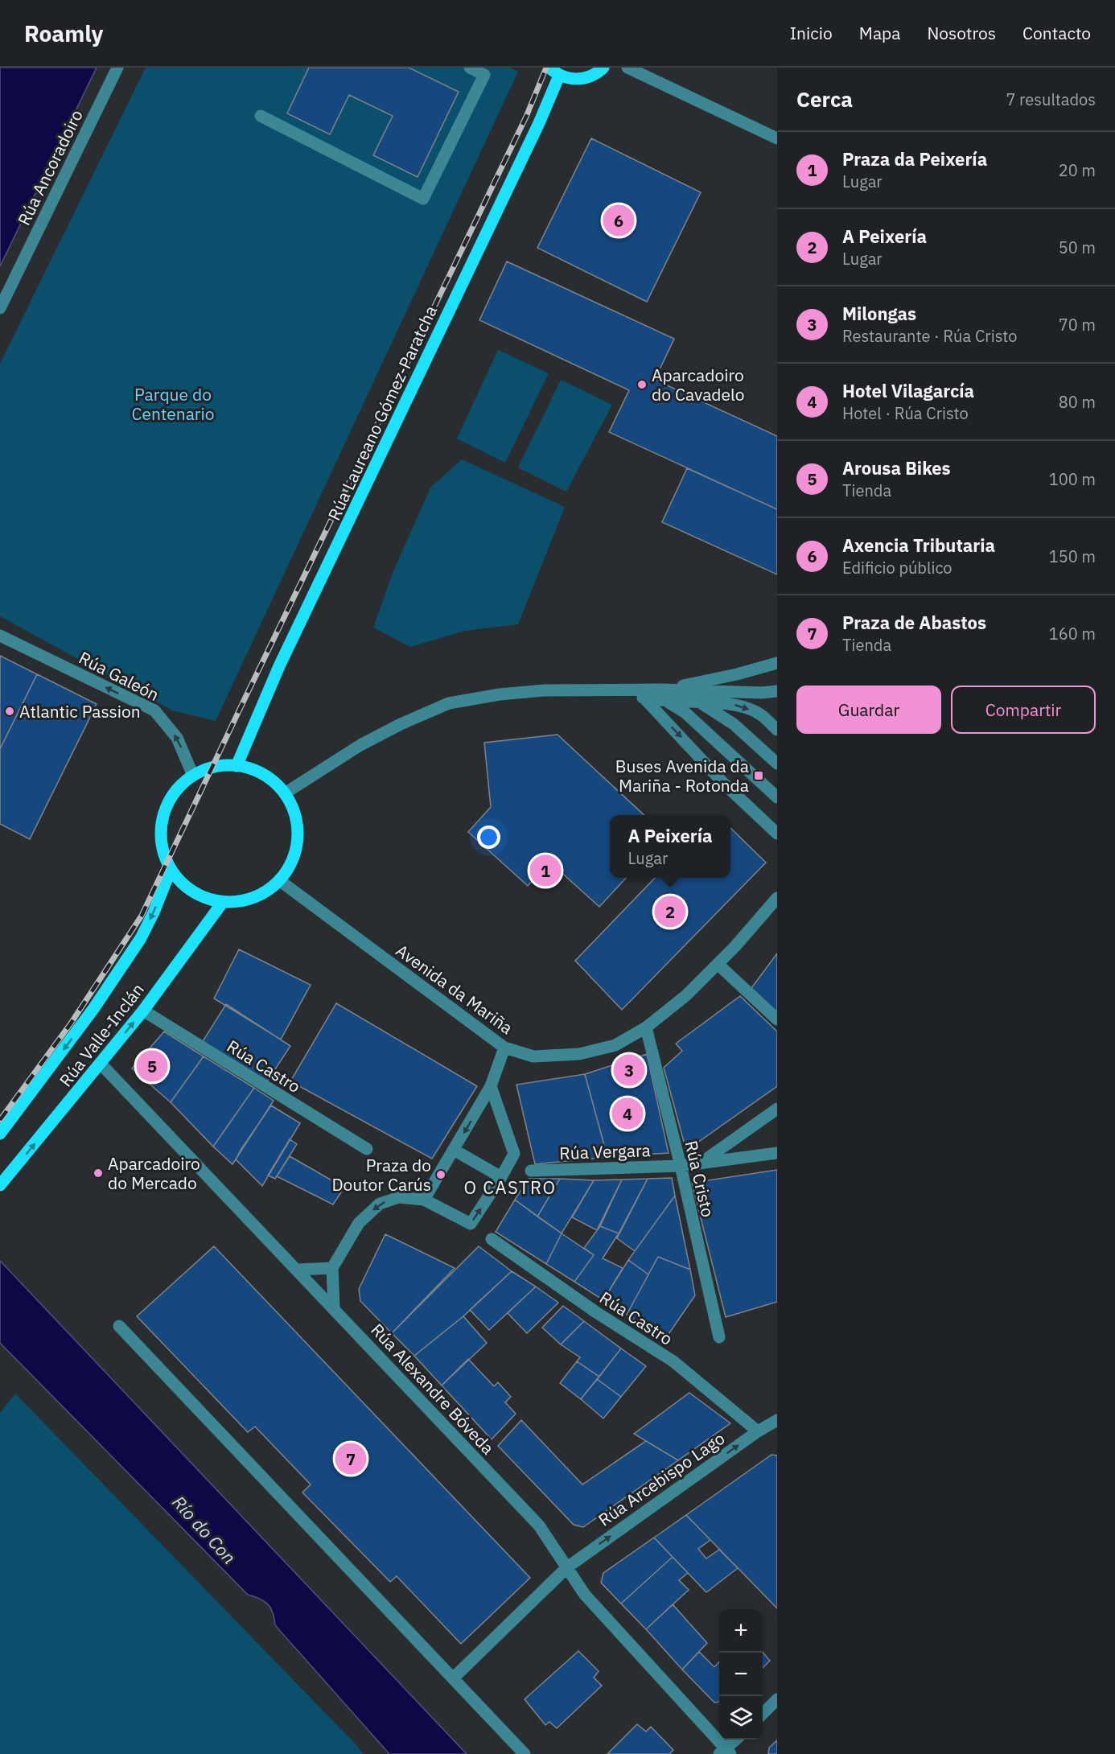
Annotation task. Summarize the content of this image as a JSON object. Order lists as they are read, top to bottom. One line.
{"streets":{"main road":["Rúa Laureano Gómez-Paratcha","Rúa Valle-Inclán"],"street":["Rúa Ancoradoiro","Rúa Galeón","Avenida da Mariña","Rúa Castro","Rúa Vergara","Rúa Cristo","Rúa Alexandre Bóveda","Rúa Arcebispo Lago"]},"crossings":[["Rúa Laureano Gómez-Paratcha","Rúa Galeón"],["Rúa Laureano Gómez-Paratcha","Avenida da Mariña"],["Rúa Laureano Gómez-Paratcha","Rúa Valle-Inclán"],["Rúa Galeón","Avenida da Mariña"],["Rúa Galeón","Rúa Valle-Inclán"],["Avenida da Mariña","Rúa Valle-Inclán"],["Avenida da Mariña","Rúa Cristo"],["Rúa Valle-Inclán","Rúa Castro"],["Rúa Valle-Inclán","Rúa Alexandre Bóveda"],["Rúa Castro","Rúa Arcebispo Lago"],["Rúa Vergara","Rúa Cristo"],["Rúa Alexandre Bóveda","Rúa Arcebispo Lago"]],"one_way":["Rúa Galeón","Rúa Arcebispo Lago"],"districts":["O CASTRO"],"water":["Río do Con"],"parks":["Parque do Centenario"],"places":{"other":["Aparcadoiro do Cavadelo","Atlantic Passion","Aparcadoiro do Mercado","Praza do Doutor Carús"],"transit":["Buses Avenida da Mariña - Rotonda"]},"page":{"header":"Roamly","nav":["Inicio","Mapa","Nosotros","Contacto"],"heading":["Cerca","7 resultados"],"list":[{"mark":"1","name":"Praza da Peixería","note":"Lugar","value":"20 m"},{"mark":"2","name":"A Peixería","note":"Lugar","value":"50 m"},{"mark":"3","name":"Milongas","note":"Restaurante · Rúa Cristo","value":"70 m"},{"mark":"4","name":"Hotel Vilagarcía","note":"Hotel · Rúa Cristo","value":"80 m"},{"mark":"5","name":"Arousa Bikes","note":"Tienda","value":"100 m"},{"mark":"6","name":"Axencia Tributaria","note":"Edificio público","value":"150 m"},{"mark":"7","name":"Praza de Abastos","note":"Tienda","value":"160 m"}],"pins":["6","1","2","5","3","4","7"],"buttons":["Guardar","Compartir"],"popup":["A Peixería","Lugar"],"map_buttons":["+","−"]}}
